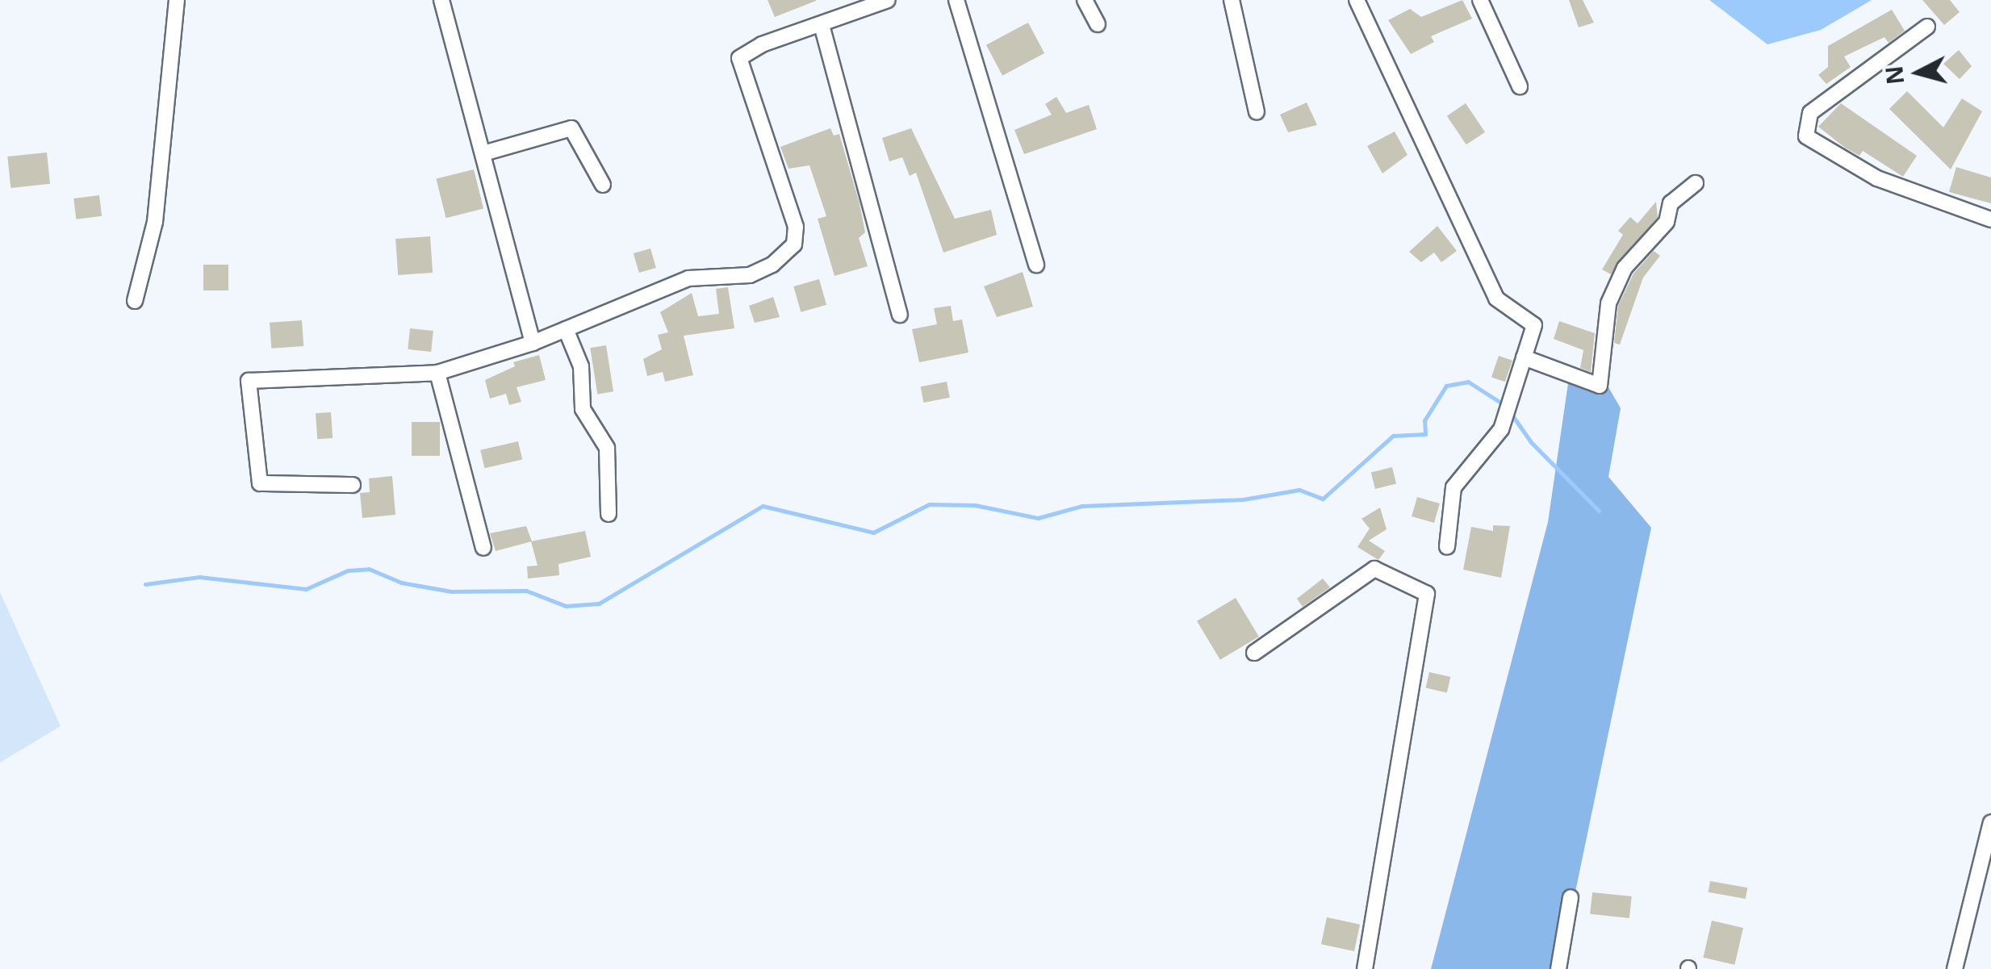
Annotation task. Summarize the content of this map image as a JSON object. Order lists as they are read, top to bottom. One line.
{"north":"left"}
